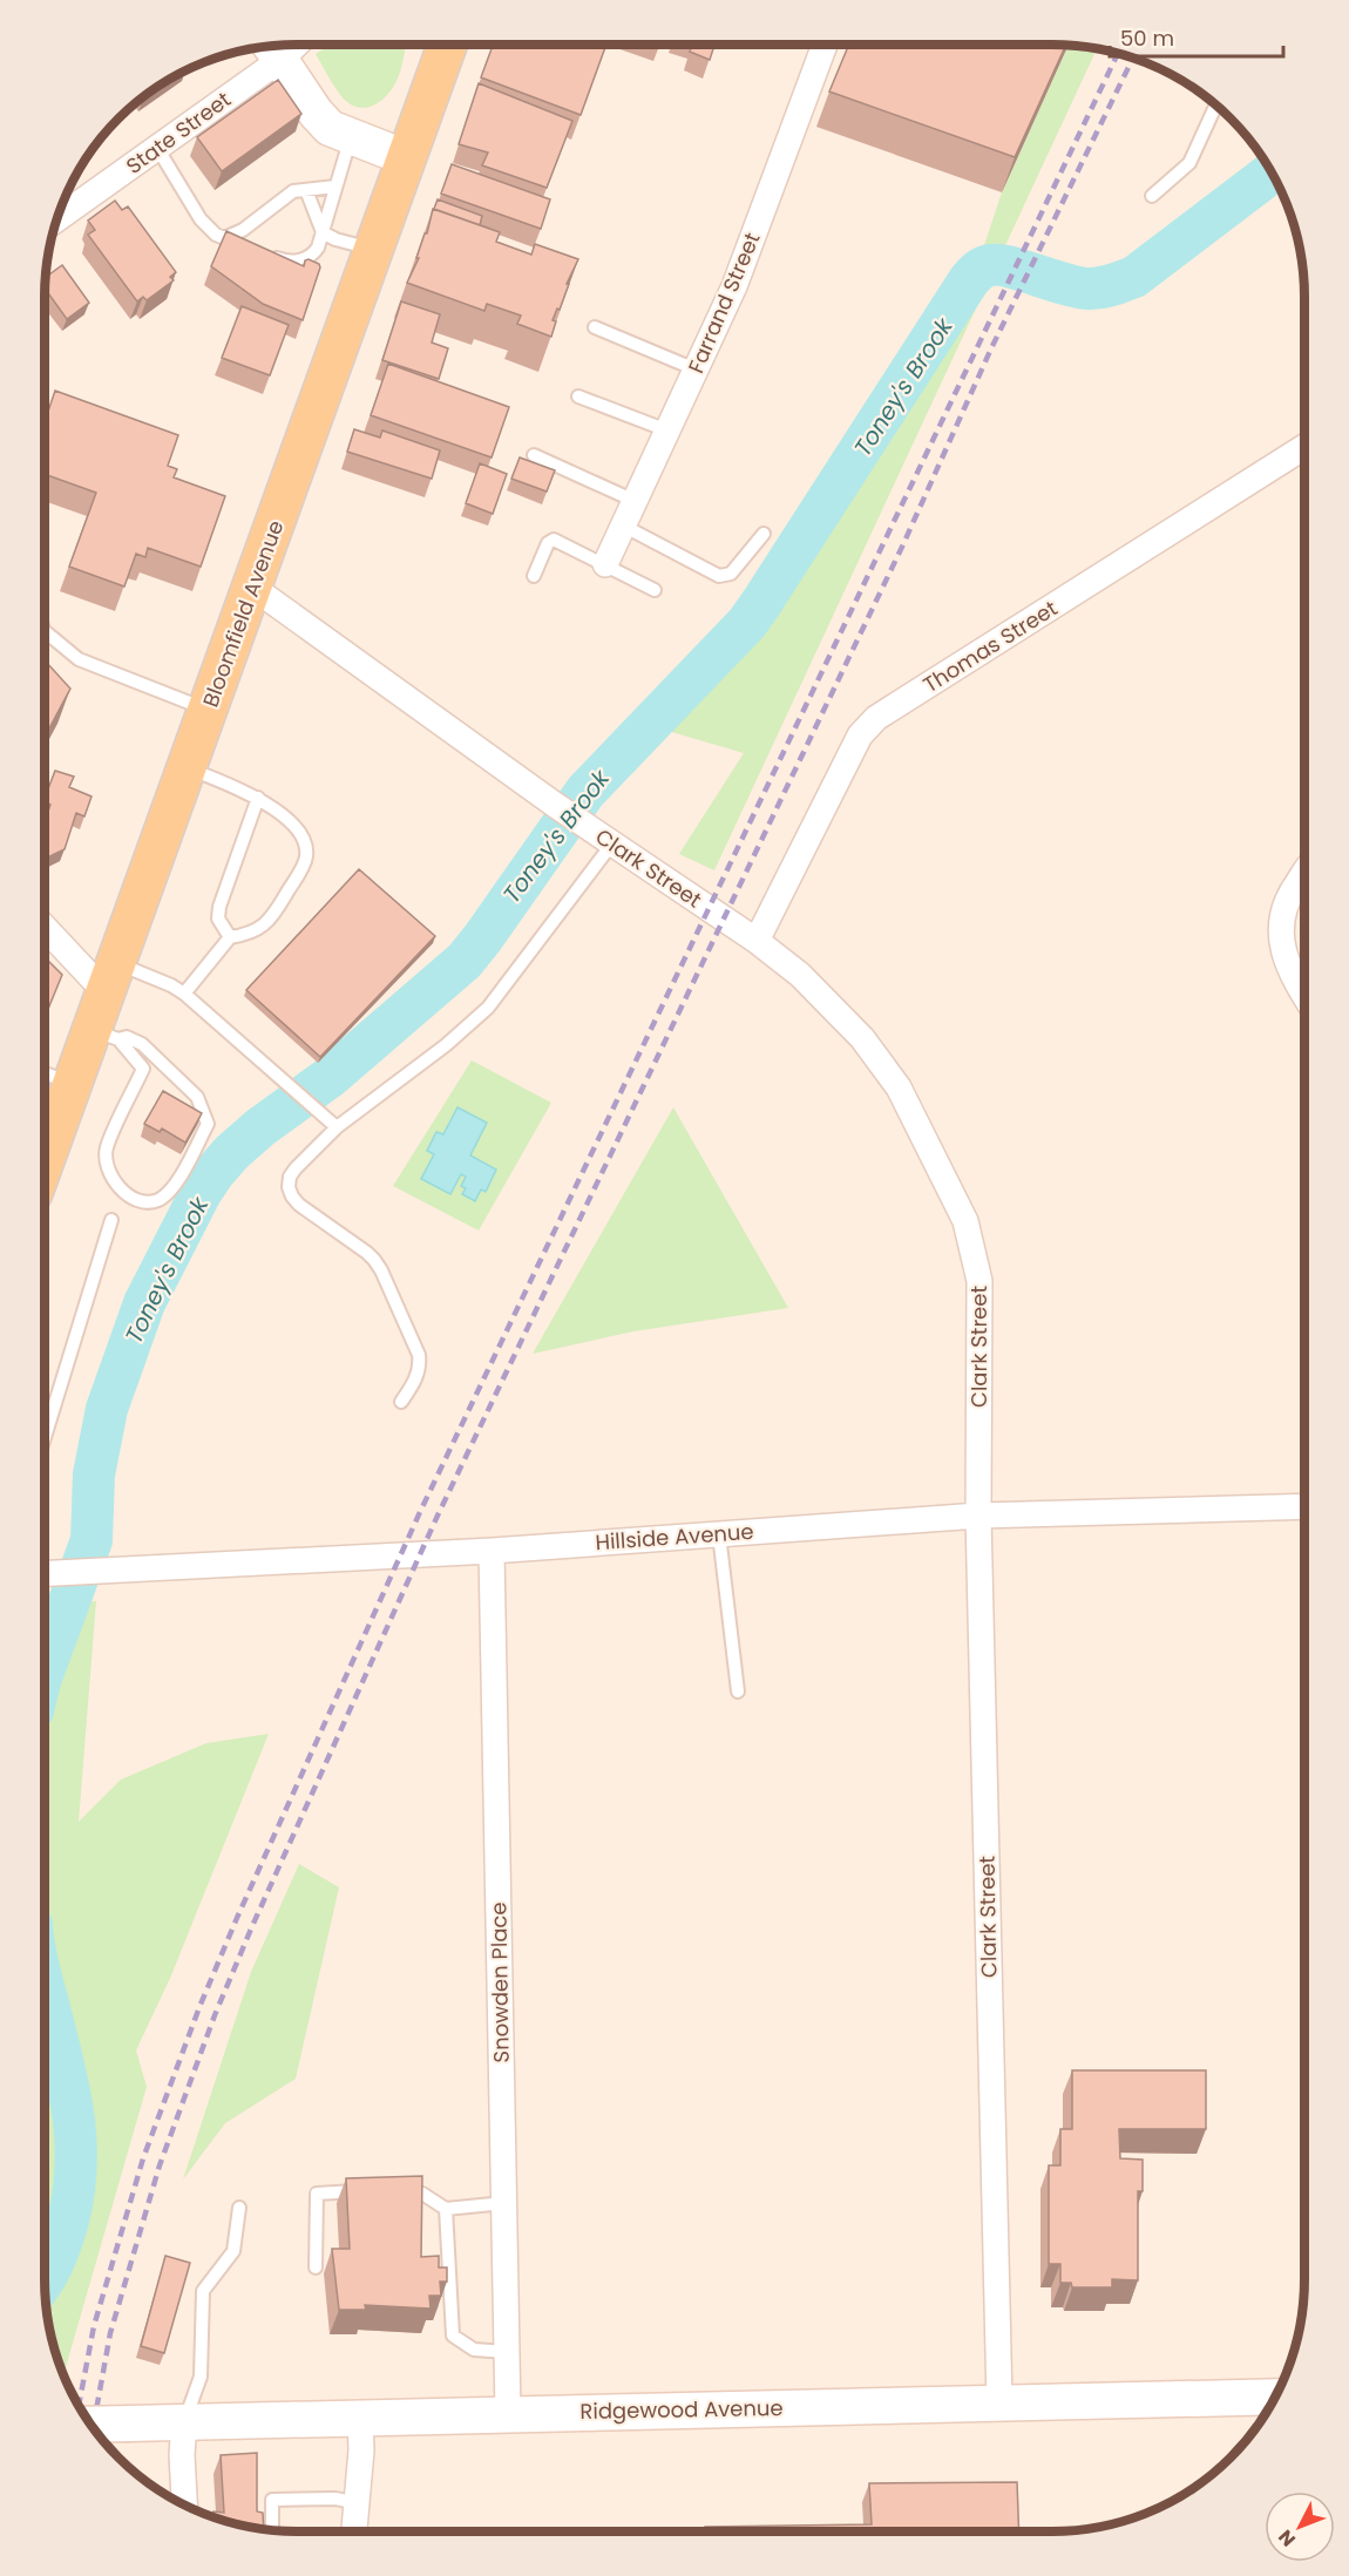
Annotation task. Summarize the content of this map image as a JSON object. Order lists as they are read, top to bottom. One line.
{"streets":{"main road":["Bloomfield Avenue"],"street":["State Street","Farrand Street","Thomas Street","Clark Street","Hillside Avenue","Snowden Place","Ridgewood Avenue"]},"crossings":[["Bloomfield Avenue","Clark Street"],["Thomas Street","Clark Street"],["Clark Street","Hillside Avenue"],["Clark Street","Ridgewood Avenue"],["Hillside Avenue","Snowden Place"],["Snowden Place","Ridgewood Avenue"]],"water":["Toney's Brook"],"scale_bar":"50 m","north":"bottom left"}
